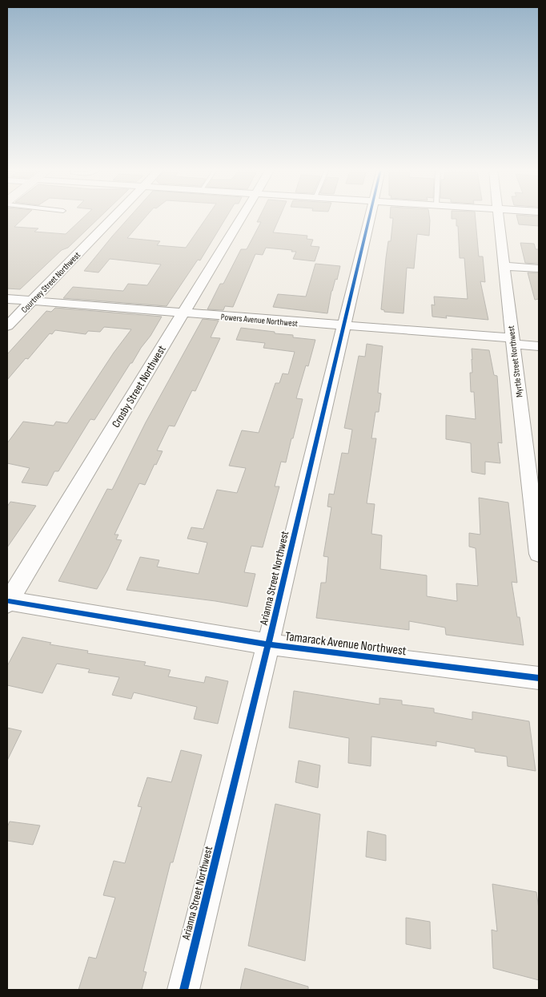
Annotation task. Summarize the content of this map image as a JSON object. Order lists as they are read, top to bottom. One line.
{"streets":{"street":["Courtney Street Northwest","Powers Avenue Northwest","Myrtle Street Northwest","Crosby Street Northwest","Arianna Street Northwest","Tamarack Avenue Northwest"]},"crossings":[["Courtney Street Northwest","Powers Avenue Northwest"],["Powers Avenue Northwest","Myrtle Street Northwest"],["Powers Avenue Northwest","Crosby Street Northwest"],["Powers Avenue Northwest","Arianna Street Northwest"],["Crosby Street Northwest","Tamarack Avenue Northwest"],["Arianna Street Northwest","Tamarack Avenue Northwest"]]}
